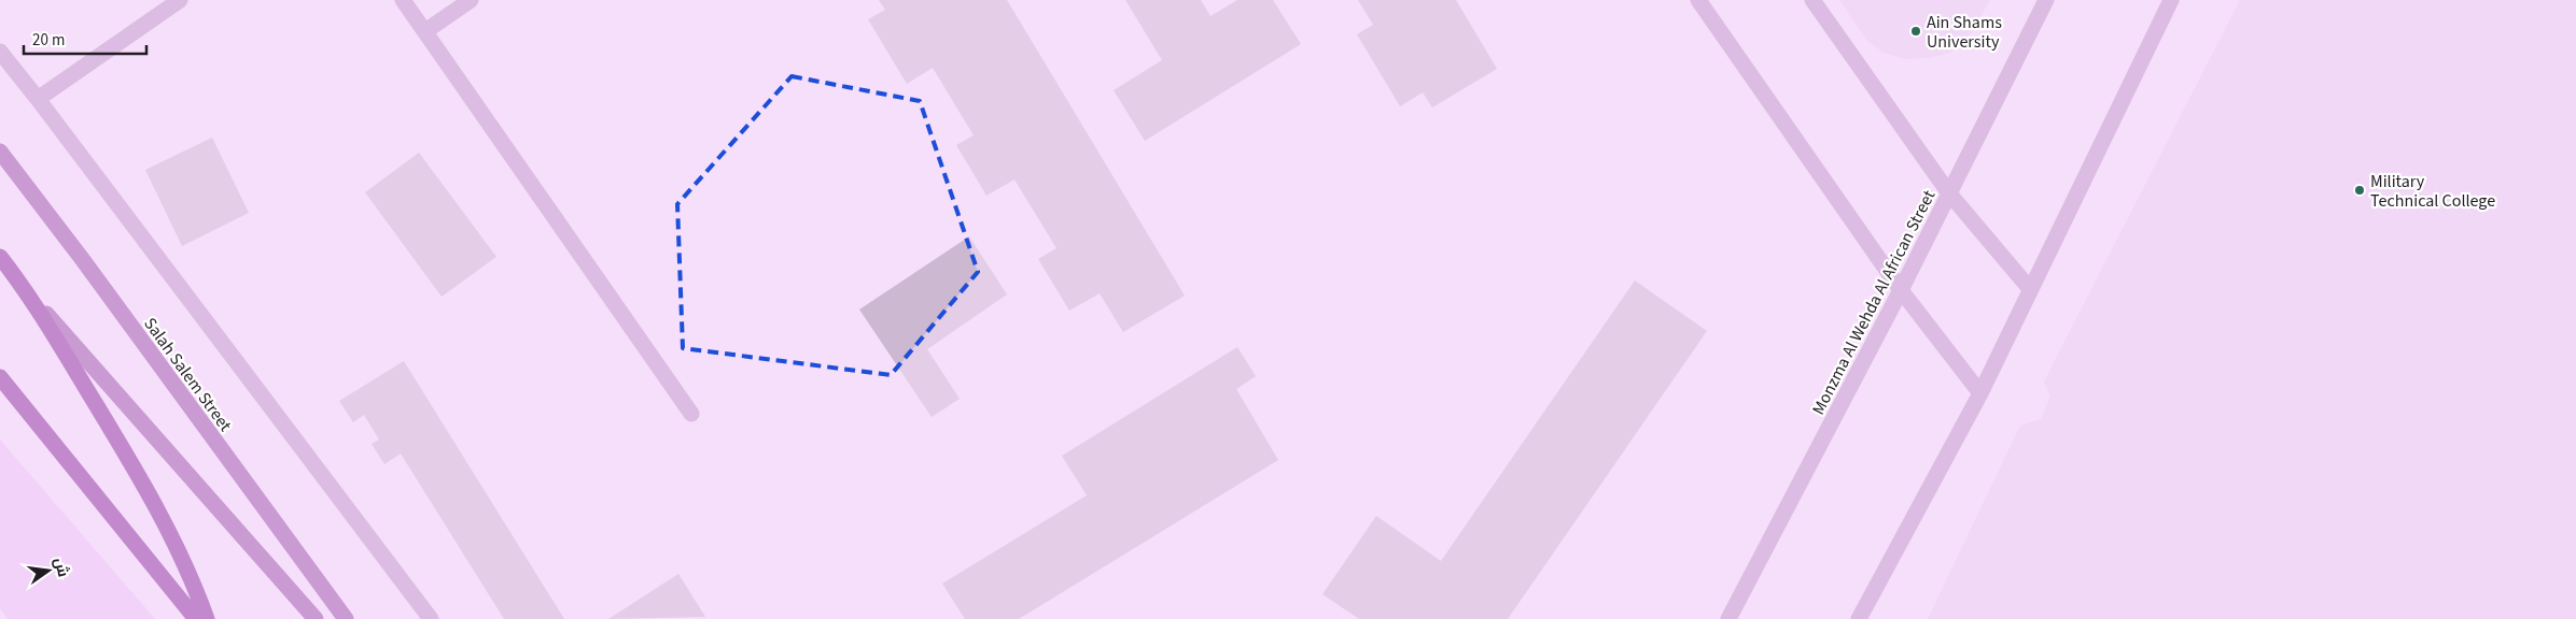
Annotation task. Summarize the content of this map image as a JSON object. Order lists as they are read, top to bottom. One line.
{"streets":{"main road":["Salah Salem Street"],"street":["Monzma Al Wehda Al African Street"]},"places":["Ain Shams University","Military Technical College"],"scale_bar":"20 m","north":"right"}
